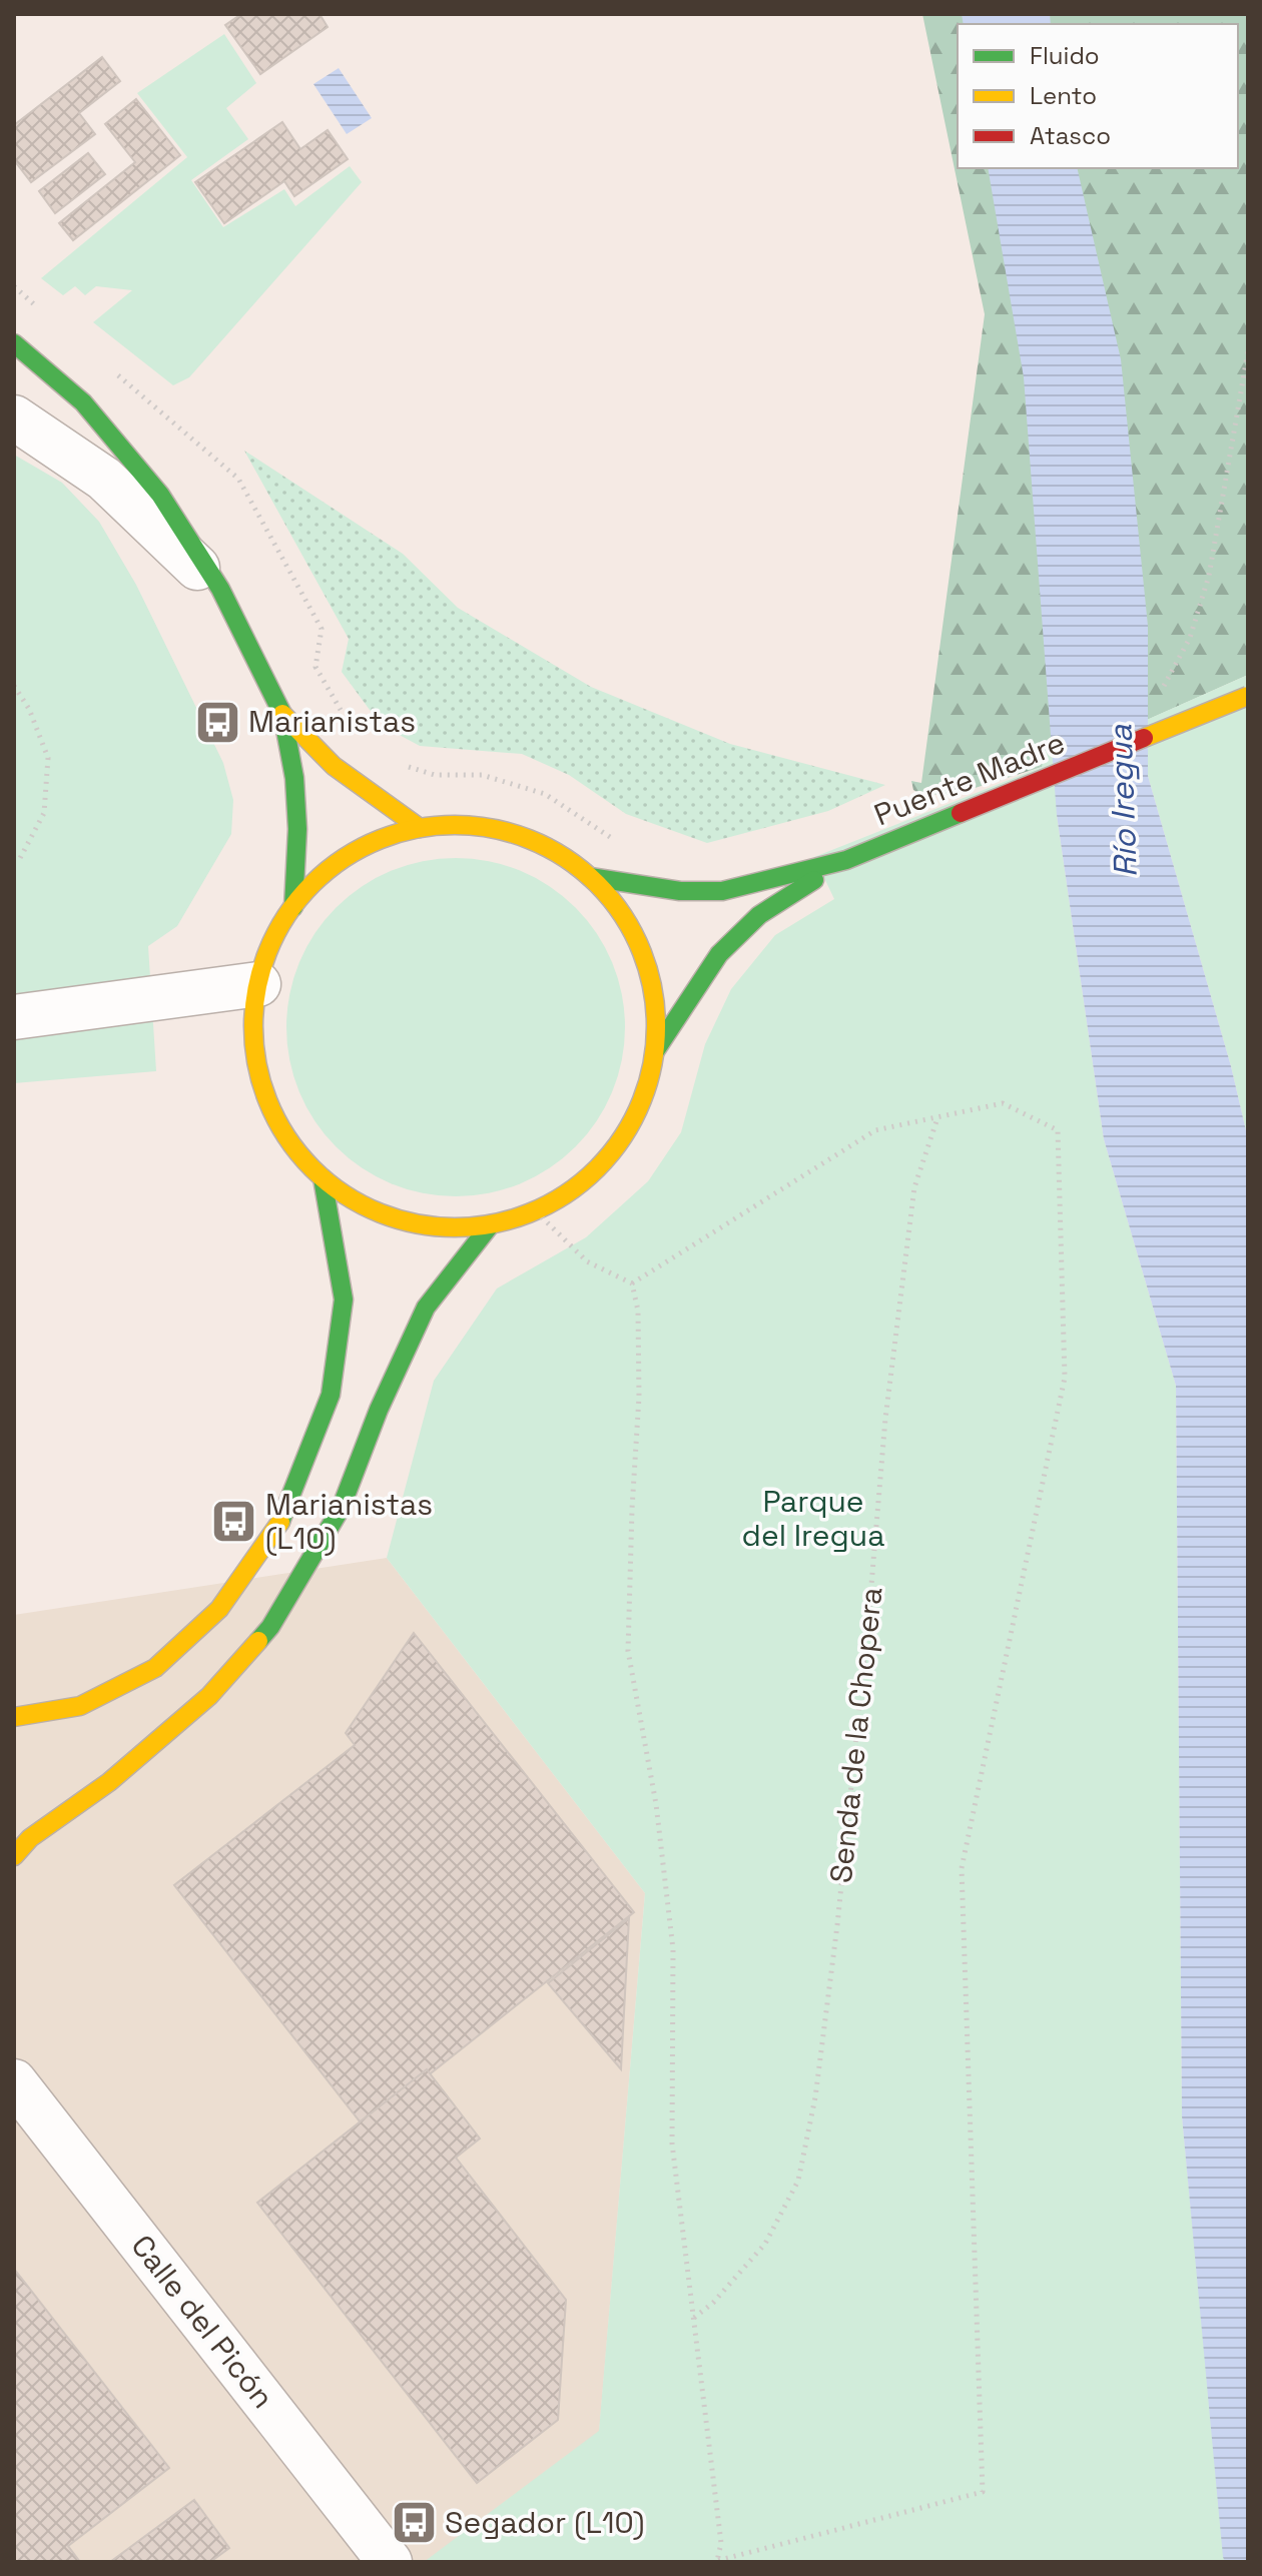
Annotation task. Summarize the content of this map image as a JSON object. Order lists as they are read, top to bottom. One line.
{"streets":{"main road":["Puente Madre"],"street":["Calle del Picón"],"path":["Senda de la Chopera"]},"water":["Río Iregua"],"parks":["Parque del Iregua"],"places":{"bus stop":["Marianistas","Marianistas (L10)","Segador (L10)"]},"legend":["Fluido","Lento","Atasco"]}
